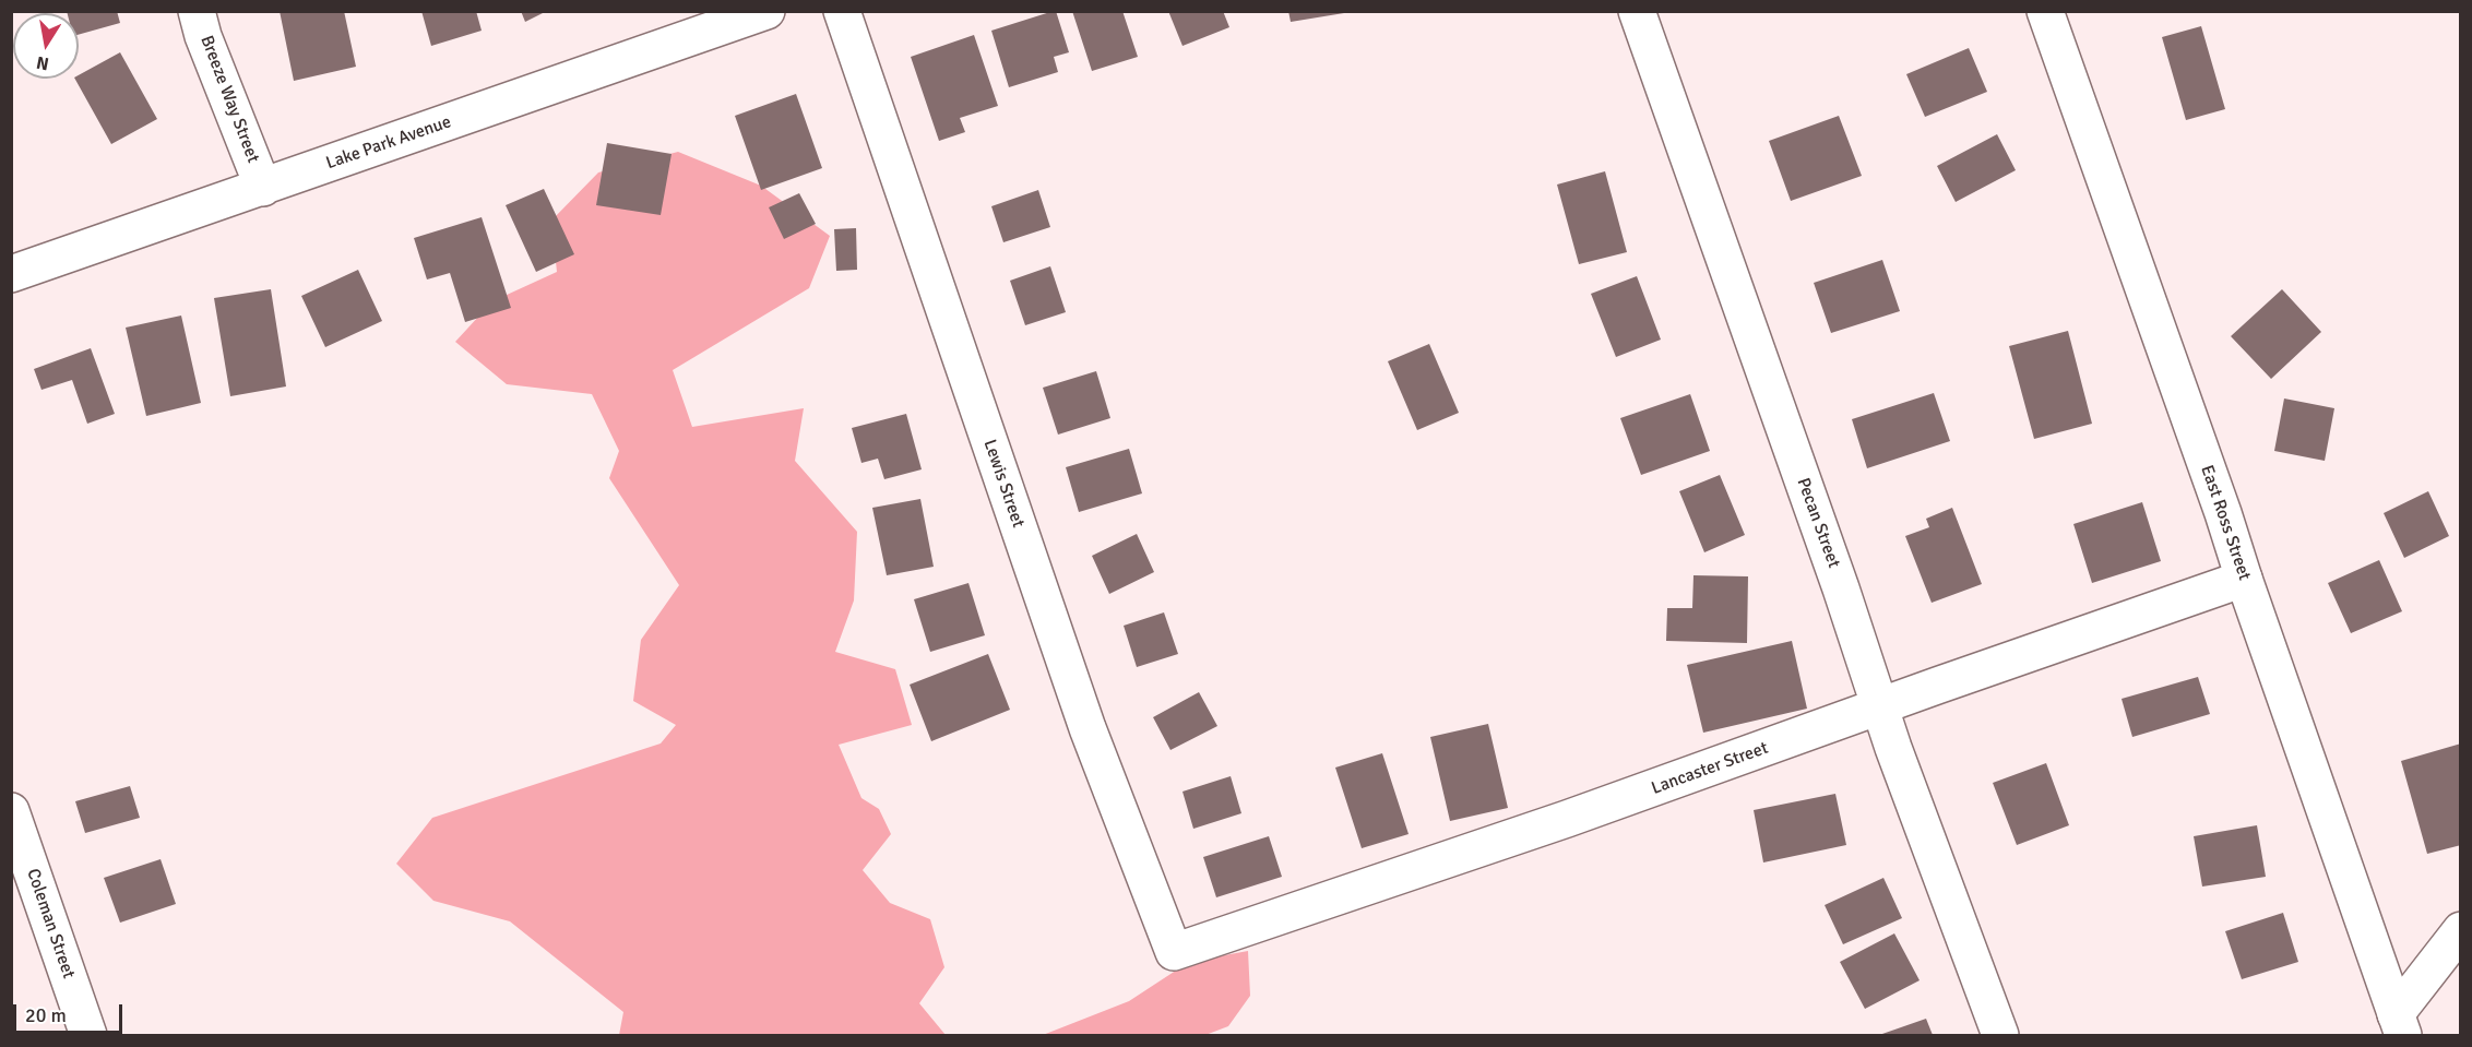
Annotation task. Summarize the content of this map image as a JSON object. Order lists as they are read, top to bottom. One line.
{"streets":{"street":["Breeze Way Street","Lake Park Avenue","Lewis Street","Pecan Street","East Ross Street","Lancaster Street","Coleman Street"]},"crossings":[["Breeze Way Street","Lake Park Avenue"],["Lewis Street","Lancaster Street"],["Pecan Street","Lancaster Street"],["East Ross Street","Lancaster Street"]],"scale_bar":"20 m","north":"bottom"}
